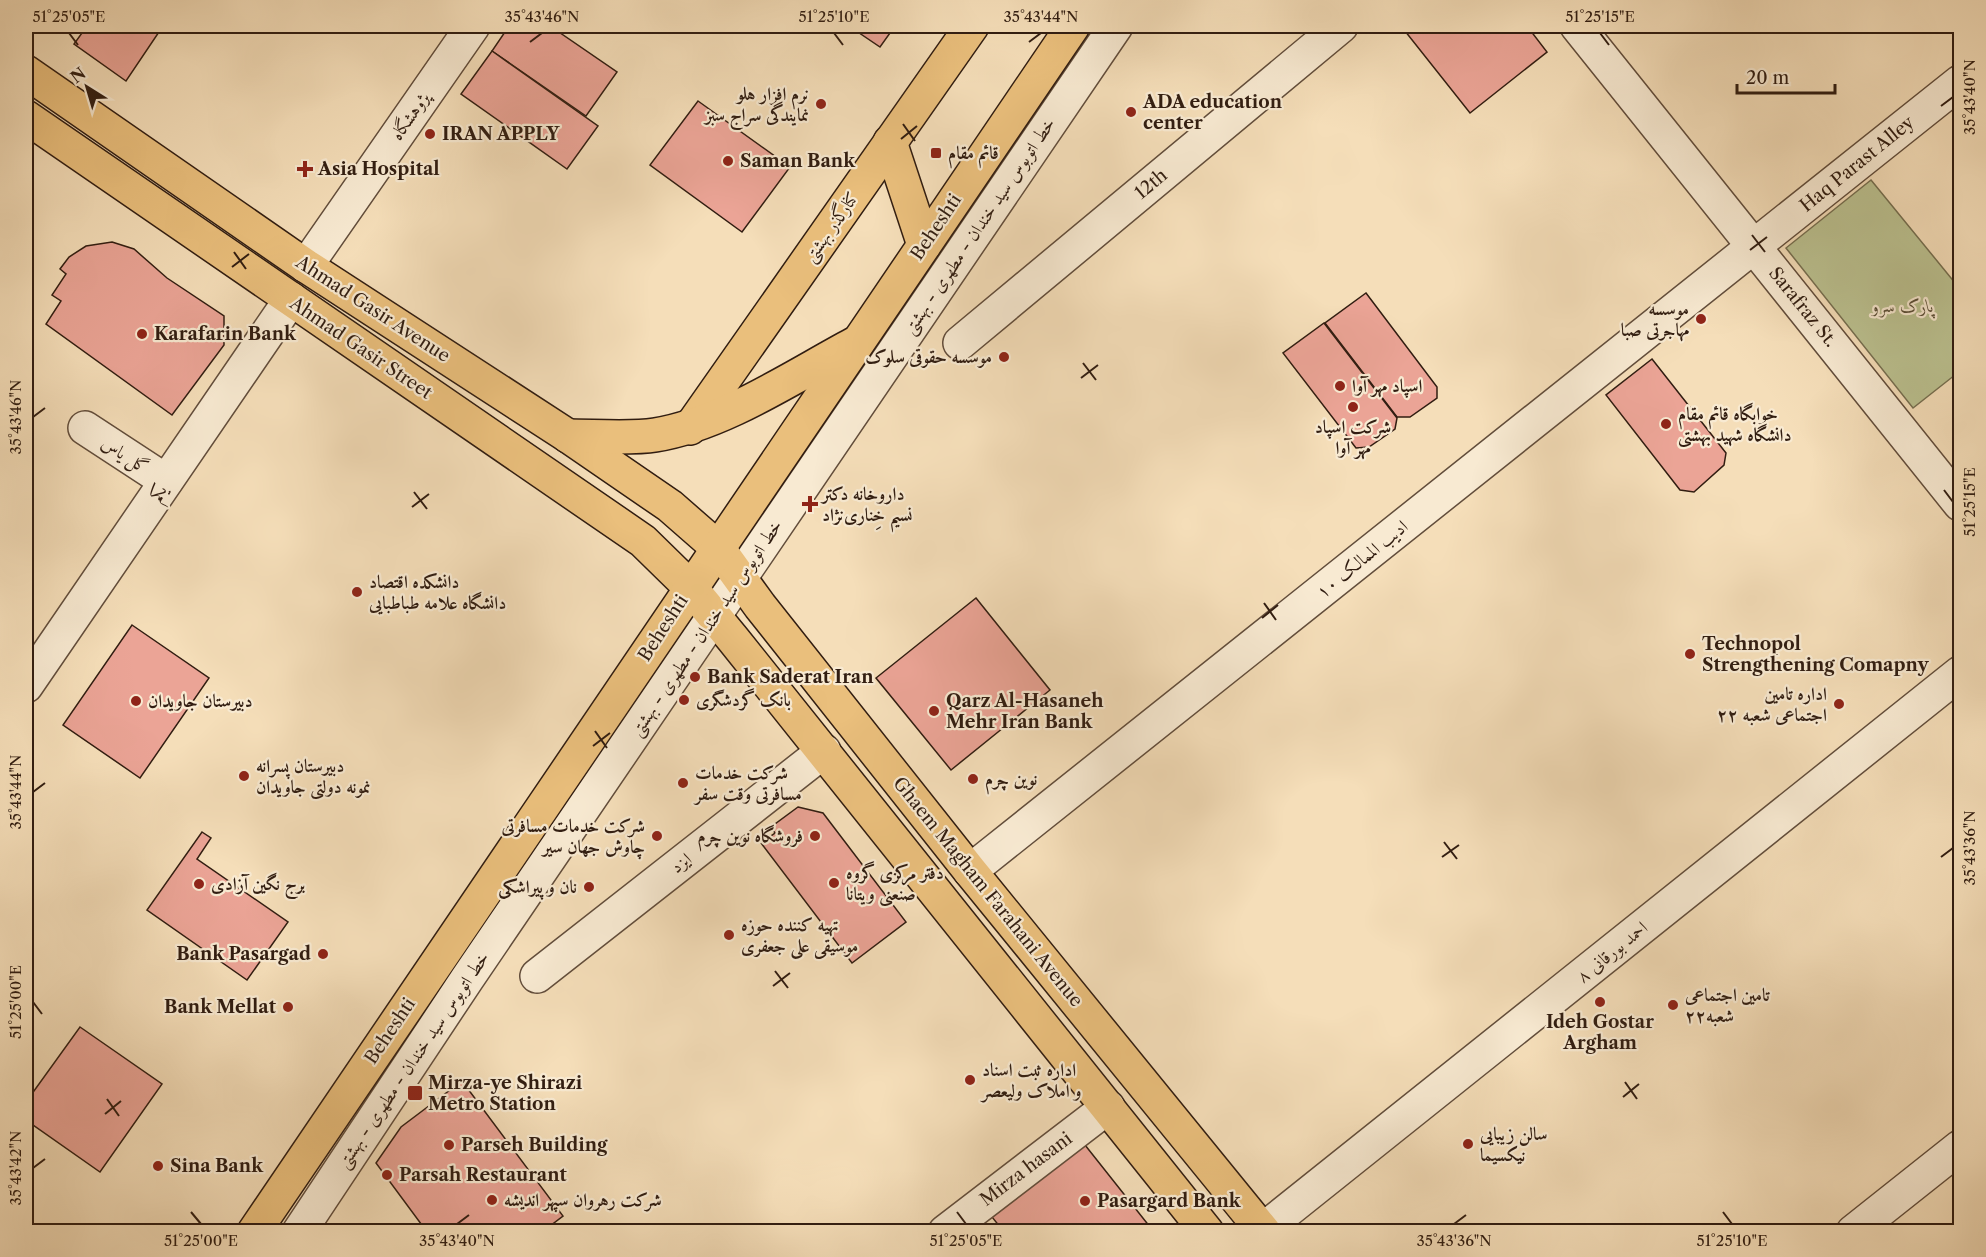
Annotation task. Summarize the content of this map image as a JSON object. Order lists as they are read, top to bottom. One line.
{"streets":{"main road":["کنارگذر بهشتی","Beheshti","Ahmad Gasir Avenue","Ahmad Gasir Street","Ghaem Magham Farahani Avenue"],"street":["پژوهشگاه","Haq Parast Alley","12th","خط اتوبوس سید خندان - مطهری - بهشتی","Sarafraz St.","گل یاس","یکم","ادیب الممالک ۱۰","ایزد","احمد بورقانی ۸","Mirza hasani"]},"crossings":[["پژوهشگاه","Ahmad Gasir Avenue"],["Haq Parast Alley","Sarafraz St."],["Haq Parast Alley","ادیب الممالک ۱۰"],["خط اتوبوس سید خندان - مطهری - بهشتی","Ghaem Magham Farahani Avenue"],["Beheshti","Ahmad Gasir Avenue"],["Beheshti","Ahmad Gasir Street"],["Beheshti","Ghaem Magham Farahani Avenue"],["Sarafraz St.","ادیب الممالک ۱۰"],["Ahmad Gasir Avenue","Ghaem Magham Farahani Avenue"],["Ahmad Gasir Street","یکم"],["گل یاس","یکم"],["ادیب الممالک ۱۰","Ghaem Magham Farahani Avenue"],["Ghaem Magham Farahani Avenue","احمد بورقانی ۸"]],"parks":["پارک سرو"],"places":{"other":["نرم افزار هلو نمایندگی سراج‌ سبز","ADA education center","IRAN APPLY","Saman Bank","موسسه مهاجرتی صبا","Karafarin Bank","موسسه حقوقی سلوک","اسپاد مهر آوا","شرکت اسپاد مهر آوا","خوابگاه قائم مقام دانشگاه شهید بهشتی","دانشکده اقتصاد دانشگاه علامه طباطبایی","Technopol Strengthening Comapny","Bank Saderat Iran","بانک گردشگری","دبیرستان جاویدان","اداره تامین اجتماعی شعبه ۲۲","Qarz Al-Hasaneh Mehr Iran Bank","دبيرستان پسرانه نمونه دولتی جاويدان","نوین چرم","شرکت خدمات مسافرتی وقت سفر","شرکت خدمات مسافرتی چاوش جهان سیر","فروشگاه نوین چرم","دفتر مرکزی گروه صنعنی ویتانا","برج نگین آزادی","نان و پیراشکی","تهیه کننده حوزه موسیقی علی جعفری","Bank Pasargad","Ideh Gostar Argham","تامین اجتماعی شعبه۲۲","Bank Mellat","اداره ثبت اسناد و املاک ولیعصر","سالن زیبایی نیکسیما","Parseh Building","Sina Bank","Parsah Restaurant","شرکت رهروان سپهر اندیشه","Pasargard Bank"],"transit":["قائم مقام","Mirza-ye Shirazi Metro Station"],"health":["Asia Hospital","داروخانه دکتر نسیم خِناری‌نژاد"]},"scale_bar":"20 m","north":"top left","coordinates":["51°25'05\"E","35°43'46\"N","51°25'10\"E","35°43'44\"N","51°25'15\"E","35°43'40\"N","35°43'36\"N","51°25'00\"E","35°43'42\"N"]}
